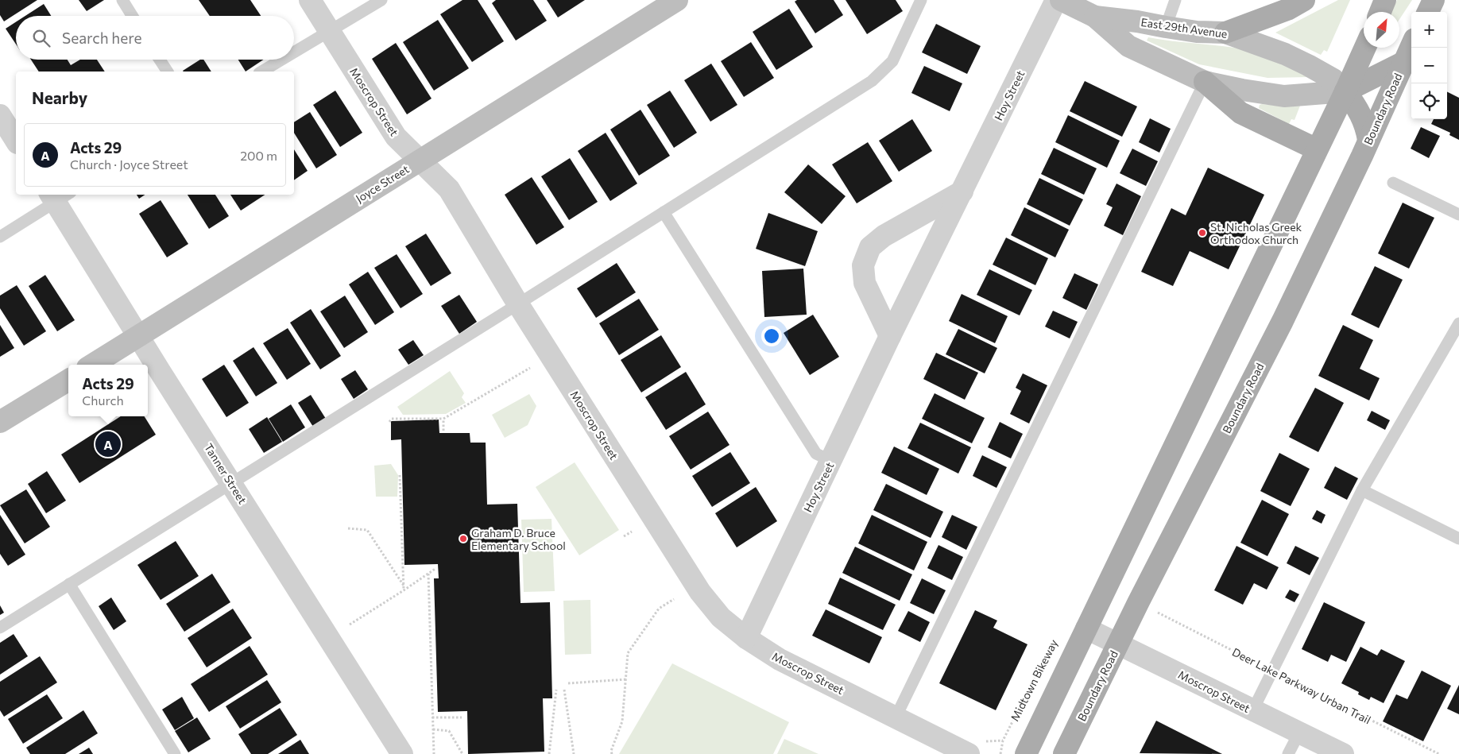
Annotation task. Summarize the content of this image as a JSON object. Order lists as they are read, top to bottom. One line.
{"streets":{"main road":["East 29th Avenue","Boundary Road","Joyce Street"],"street":["Hoy Street","Moscrop Street","Tanner Street"],"path":["Midtown Bikeway","Deer Lake Parkway Urban Trail"]},"crossings":[["Hoy Street","Moscrop Street"],["Moscrop Street","Boundary Road"],["Moscrop Street","Joyce Street"],["Joyce Street","Tanner Street"]],"places":["St. Nicholas Greek Orthodox Church","Graham D. Bruce Elementary School"],"north":"top right","page":{"map_buttons":["+","−"],"search":"Search here","heading":"Nearby","list":[{"mark":"A","name":"Acts 29","note":"Church · Joyce Street","value":"200 m"}],"popup":["Acts 29","Church"],"pins":"A"}}
